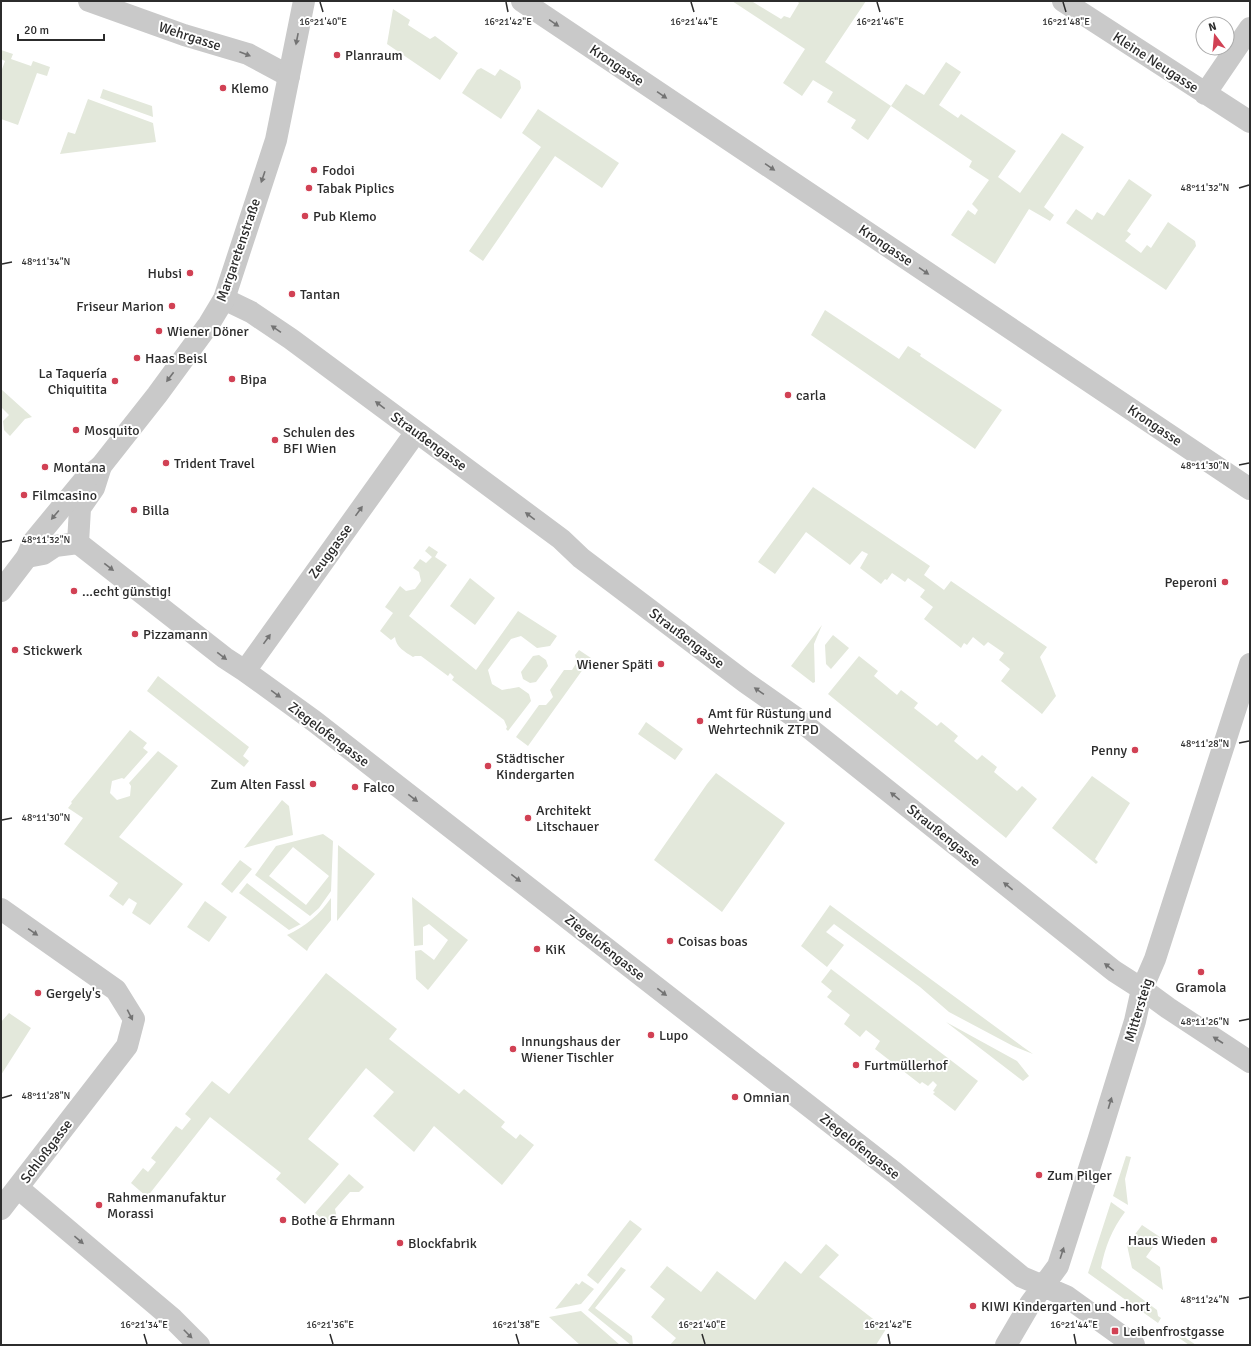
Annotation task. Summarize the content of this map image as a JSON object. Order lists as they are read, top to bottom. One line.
{"streets":{"street":["Wehrgasse","Kleine Neugasse","Krongasse","Margaretenstraße","Straußengasse","Zeuggasse","Ziegelofengasse","Mittersteig","Schloßgasse"]},"crossings":[["Wehrgasse","Margaretenstraße"],["Margaretenstraße","Straußengasse"],["Margaretenstraße","Ziegelofengasse"],["Straußengasse","Zeuggasse"],["Straußengasse","Mittersteig"],["Zeuggasse","Ziegelofengasse"],["Ziegelofengasse","Mittersteig"]],"one_way":["Wehrgasse","Krongasse","Margaretenstraße","Straußengasse","Zeuggasse","Ziegelofengasse","Mittersteig"],"places":{"other":["Planraum","Klemo","Fodoi","Tabak Piplics","Pub Klemo","Hubsi","Tantan","Friseur Marion","Wiener Döner","Haas Beisl","Bipa","La Taquería Chiquitita","carla","Mosquito","Schulen des BFI Wien","Trident Travel","Montana","Filmcasino","Billa","Peperoni","...echt günstig!","Pizzamann","Stickwerk","Wiener Späti","Amt für Rüstung und Wehrtechnik ZTPD","Penny","Städtischer Kindergarten","Zum Alten Fassl","Falco","Architekt Litschauer","Coisas boas","KiK","Gramola","Gergely's","Lupo","Innungshaus der Wiener Tischler","Furtmüllerhof","Omnian","Zum Pilger","Rahmenmanufaktur Morassi","Bothe & Ehrmann","Haus Wieden","Blockfabrik","KIWI Kindergarten und -hort"],"transit":["Leibenfrostgasse"]},"scale_bar":"20 m","north":"top","coordinates":["16°21'40\"E","16°21'42\"E","16°21'44\"E","16°21'46\"E","16°21'48\"E","48°11'32\"N","48°11'34\"N","48°11'30\"N","48°11'28\"N","48°11'26\"N","48°11'24\"N","16°21'34\"E","16°21'36\"E","16°21'38\"E"]}
